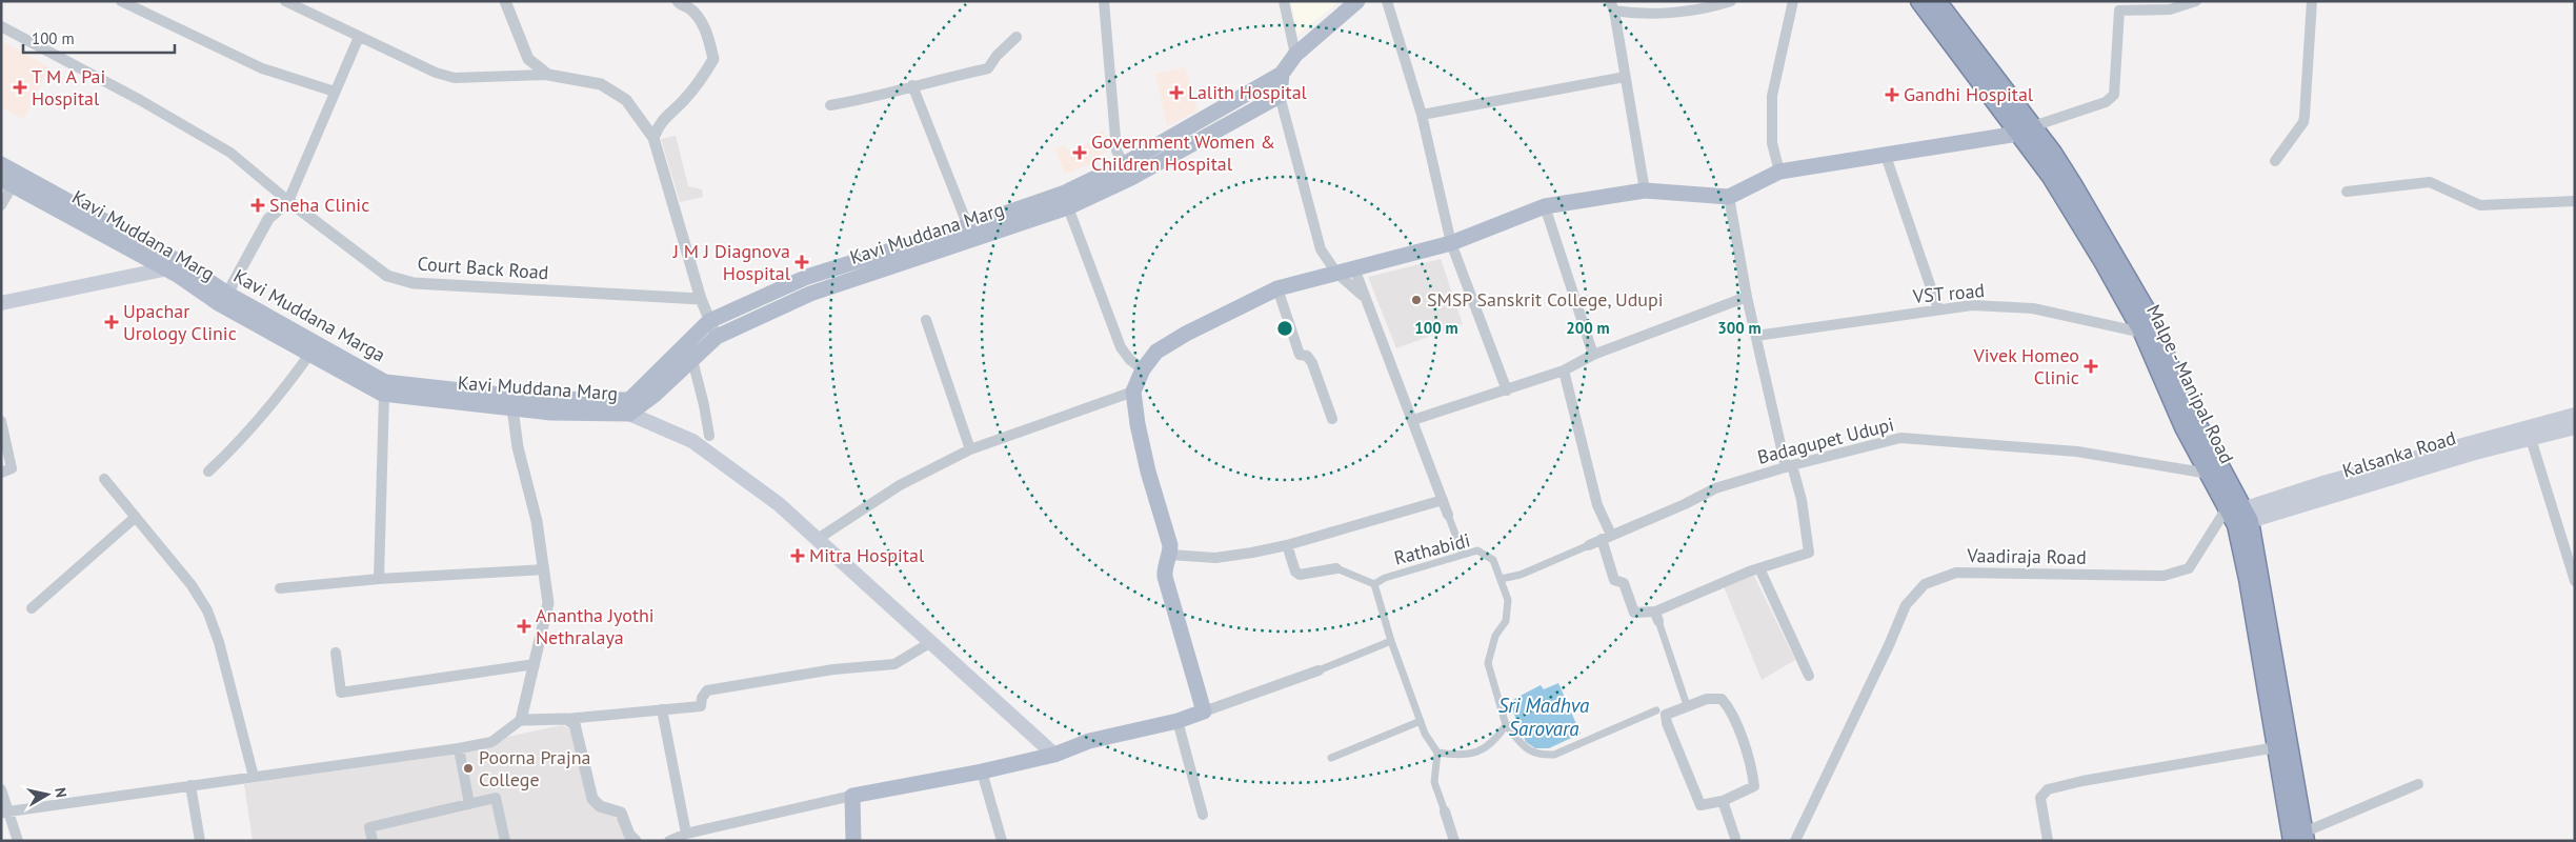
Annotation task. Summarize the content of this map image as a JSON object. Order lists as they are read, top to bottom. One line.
{"streets":{"highway":["Malpe - Manipal Road"],"main road":["Kavi Muddana Marg","Kavi Muddana Marga","Kalsanka Road"],"street":["Court Back Road","VST road","Badagupet Udupi","Rathabidi","Vaadiraja Road"]},"crossings":[["Kavi Muddana Marg","Kavi Muddana Marga"],["VST road","Malpe - Manipal Road"],["Malpe - Manipal Road","Badagupet Udupi"],["Malpe - Manipal Road","Kalsanka Road"],["Malpe - Manipal Road","Vaadiraja Road"],["Badagupet Udupi","Rathabidi"],["Kalsanka Road","Vaadiraja Road"]],"water":["Sri Madhva Sarovara"],"places":{"health":["T M A Pai Hospital","Lalith Hospital","Gandhi Hospital","Government Women & Children Hospital","Sneha Clinic","J M J Diagnova Hospital","Upachar Urology Clinic","Vivek Homeo Clinic","Mitra Hospital","Anantha Jyothi Nethralaya"],"other":["SMSP Sanskrit College, Udupi","Poorna Prajna College"]},"scale_bar":"100 m","north":"right","rings":["100 m","200 m","300 m"]}
